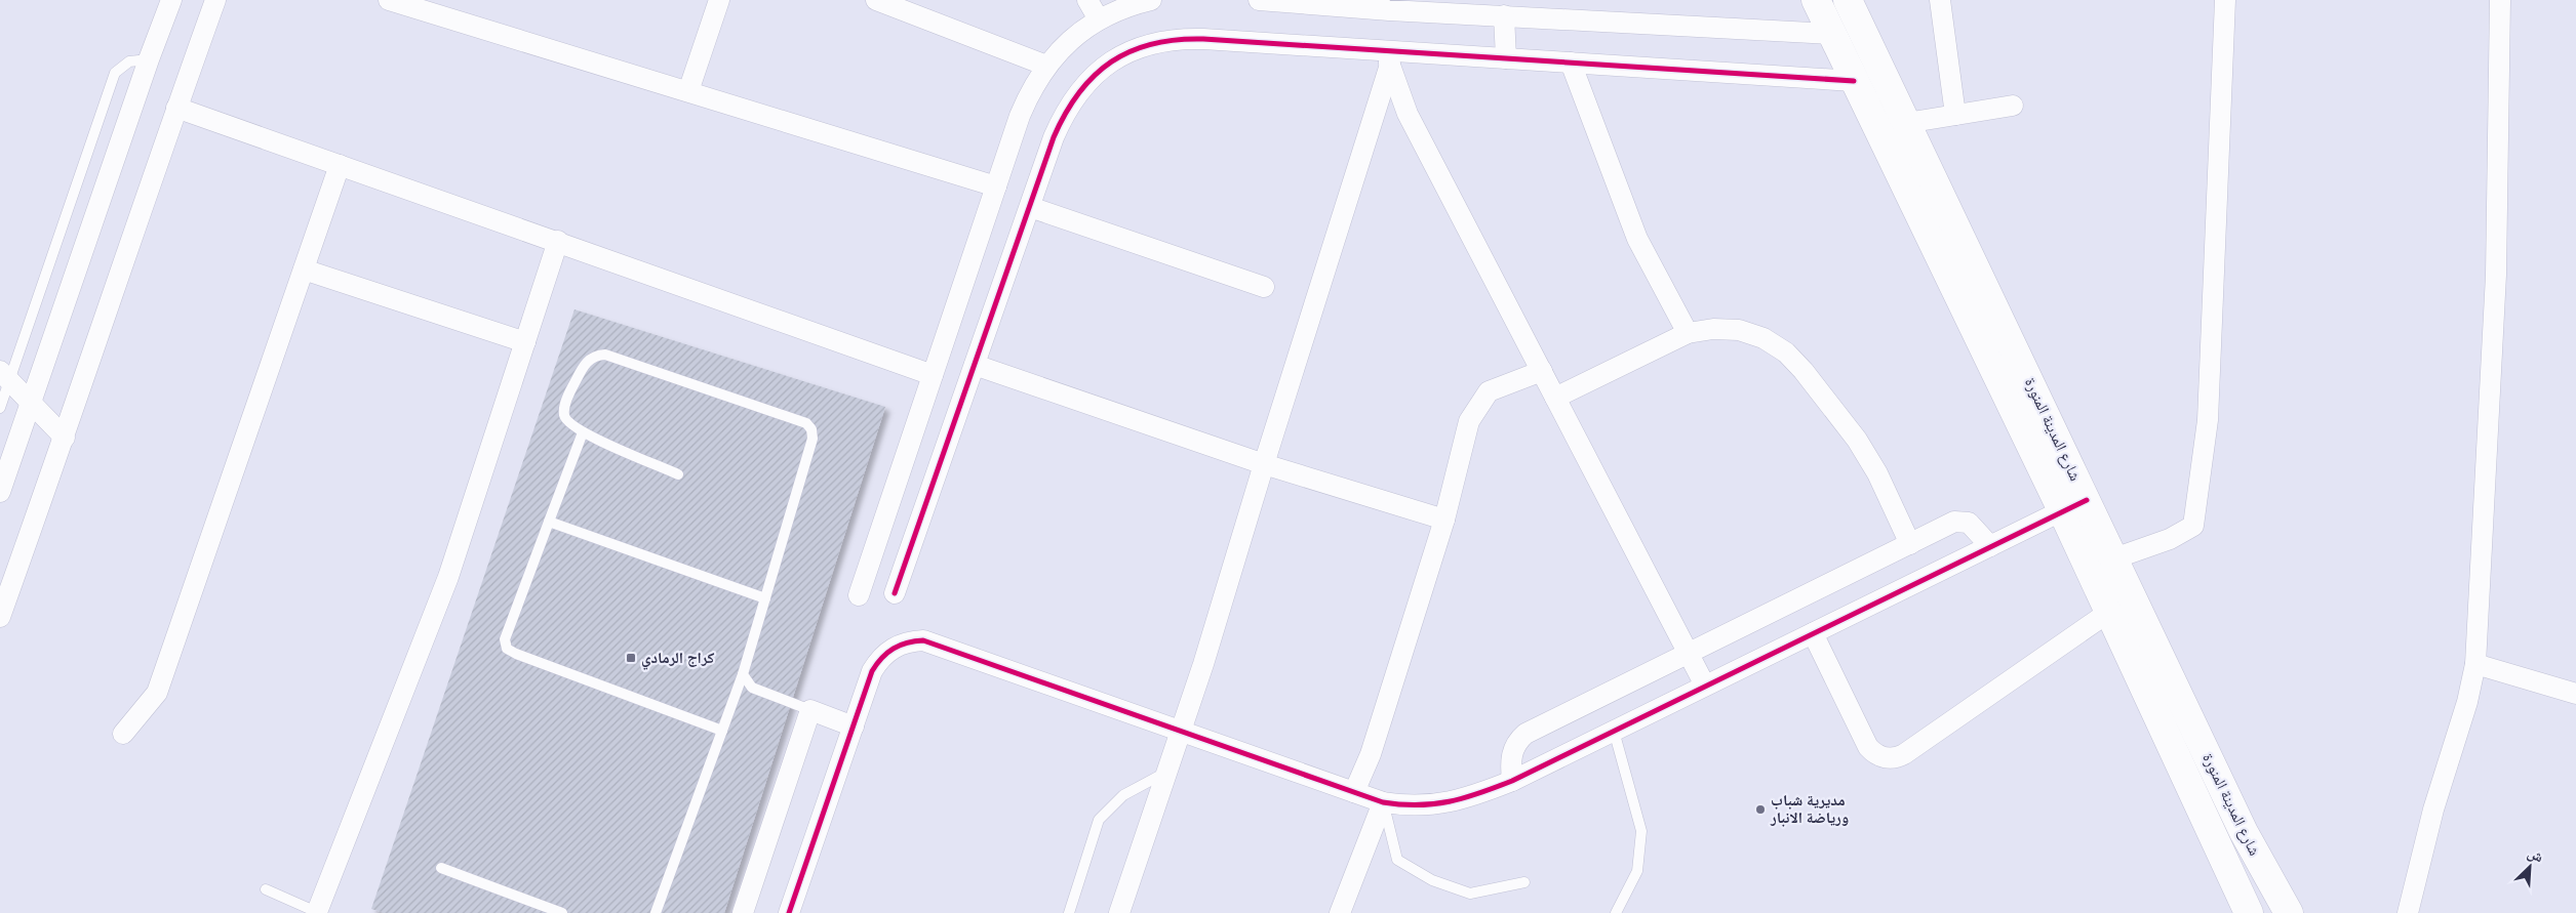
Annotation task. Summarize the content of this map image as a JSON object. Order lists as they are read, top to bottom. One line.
{"streets":{"main road":["شارع المدينة المنورة"]},"places":{"transit":["كراج الرمادي"],"other":["مديرية شباب ورياضة الانبار"]},"north":"top right"}
